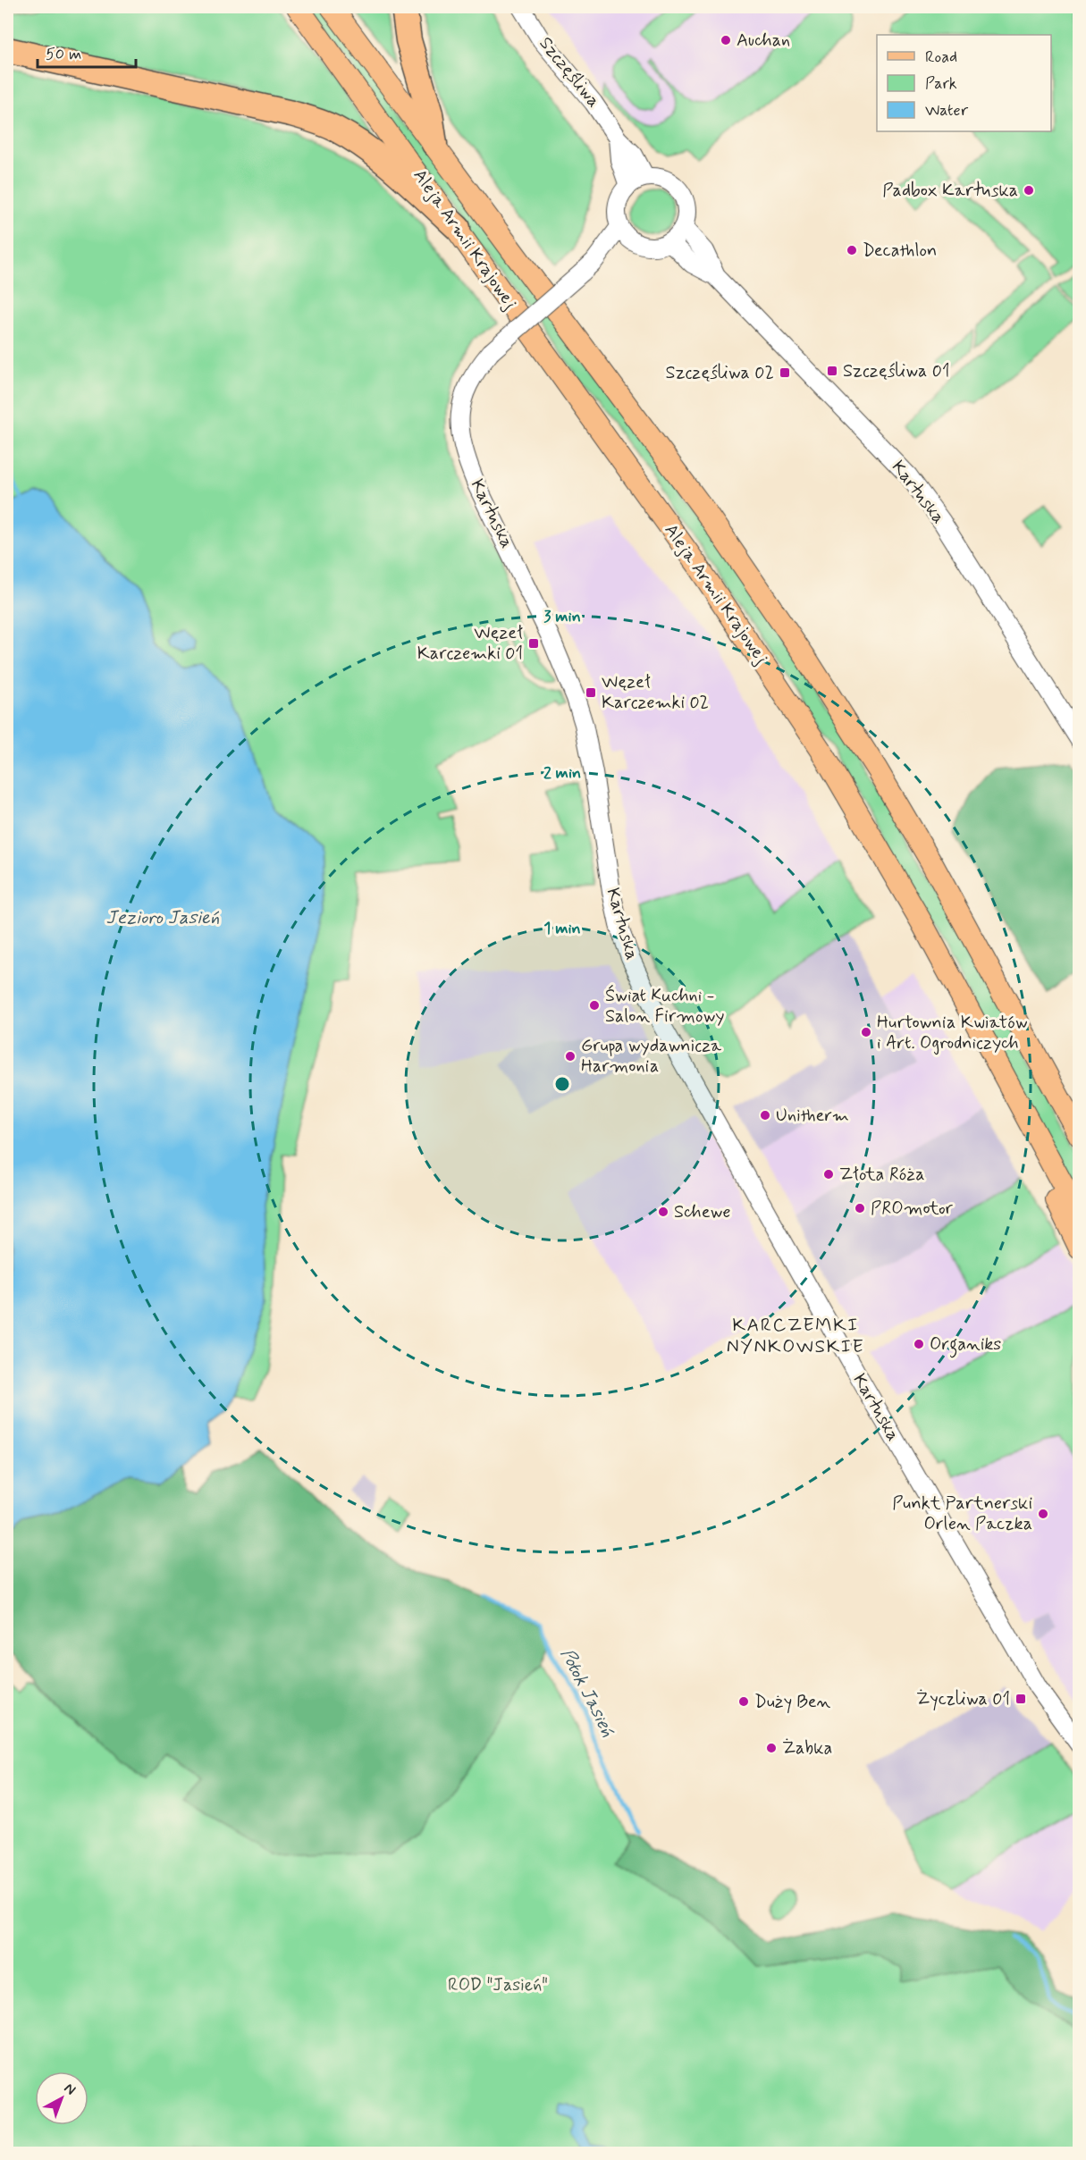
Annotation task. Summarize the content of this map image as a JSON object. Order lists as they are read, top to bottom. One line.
{"streets":{"main road":["Aleja Armii Krajowej"],"street":["Szczęśliwa","Kartuska"]},"crossings":[["Szczęśliwa","Kartuska"]],"districts":["KARCZEMKI NYNKOWSKIE"],"water":["Jezioro Jasień","Potok Jasień"],"parks":["ROD \"Jasień\""],"places":{"other":["Auchan","Padbox Kartuska","Decathlon","Świat Kuchni - Salon Firmowy","Hurtownia Kwiatów i Art. Ogrodniczych","Grupa wydawnicza Harmonia","Unitherm","Złota Róża","PROmotor","Schewe","Organiks","Punkt Partnerski Orlen Paczka","Duży Ben","Żabka"],"transit":["Szczęśliwa 01","Szczęśliwa 02","Węzeł Karczemki 01","Węzeł Karczemki 02","Życzliwa 01"]},"legend":["Road","Park","Water"],"scale_bar":"50 m","north":"top right","rings":["3 min","2 min","1 min"]}
